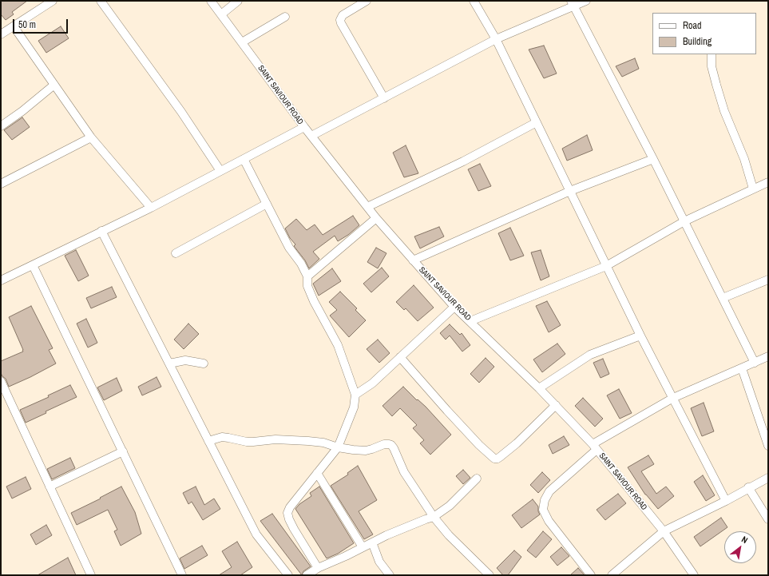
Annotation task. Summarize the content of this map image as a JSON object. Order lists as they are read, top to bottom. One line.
{"streets":{"street":["SAINT SAVIOUR ROAD"]},"legend":["Road","Building"],"scale_bar":"50 m","north":"top right"}
